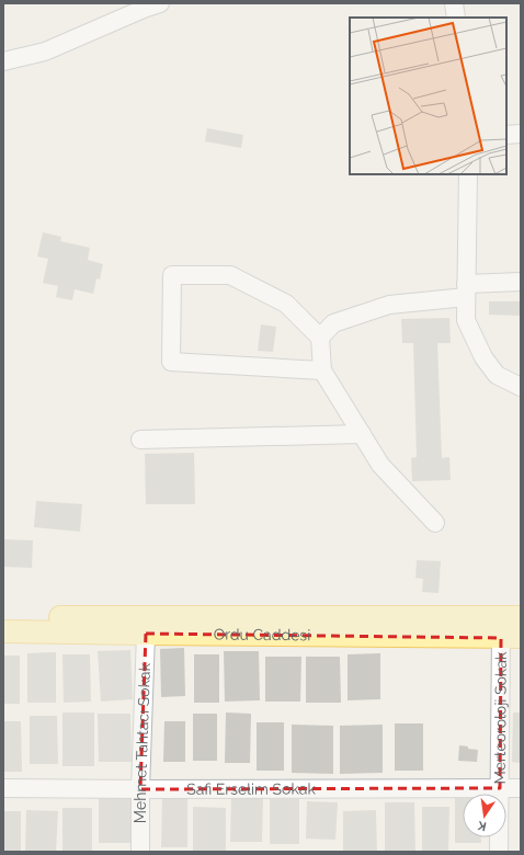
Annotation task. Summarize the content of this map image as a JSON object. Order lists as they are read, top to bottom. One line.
{"streets":{"main road":["Ordu Caddesi"],"street":["Merteoroloji Sokak","Mehmet Tahtacı Sokak","Safi Erselim Sokak"]},"crossings":[["Ordu Caddesi","Merteoroloji Sokak"],["Ordu Caddesi","Mehmet Tahtacı Sokak"],["Merteoroloji Sokak","Safi Erselim Sokak"],["Mehmet Tahtacı Sokak","Safi Erselim Sokak"]],"north":"bottom"}
